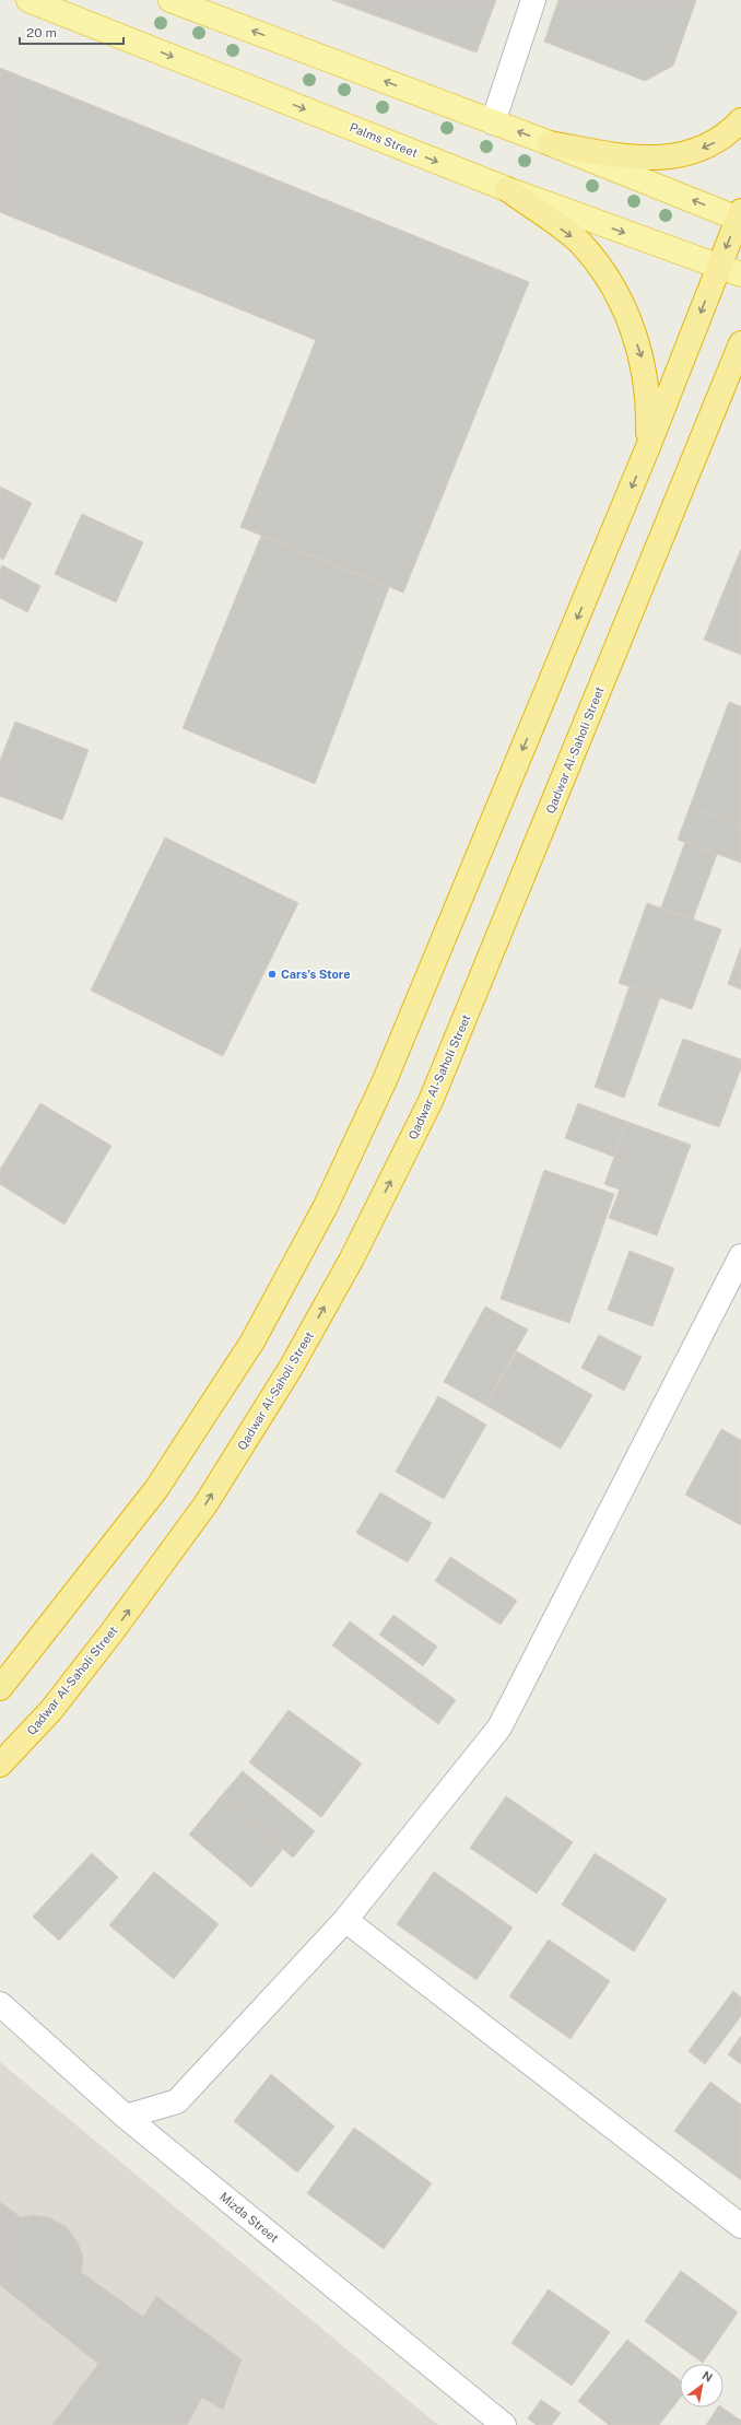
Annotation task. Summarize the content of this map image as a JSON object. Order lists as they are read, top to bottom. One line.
{"streets":{"highway":["Qadwar Al-Saholi Street"],"main road":["Palms Street"],"street":["Mizda Street"]},"places":["Cars’s Store"],"scale_bar":"20 m","north":"top right"}
